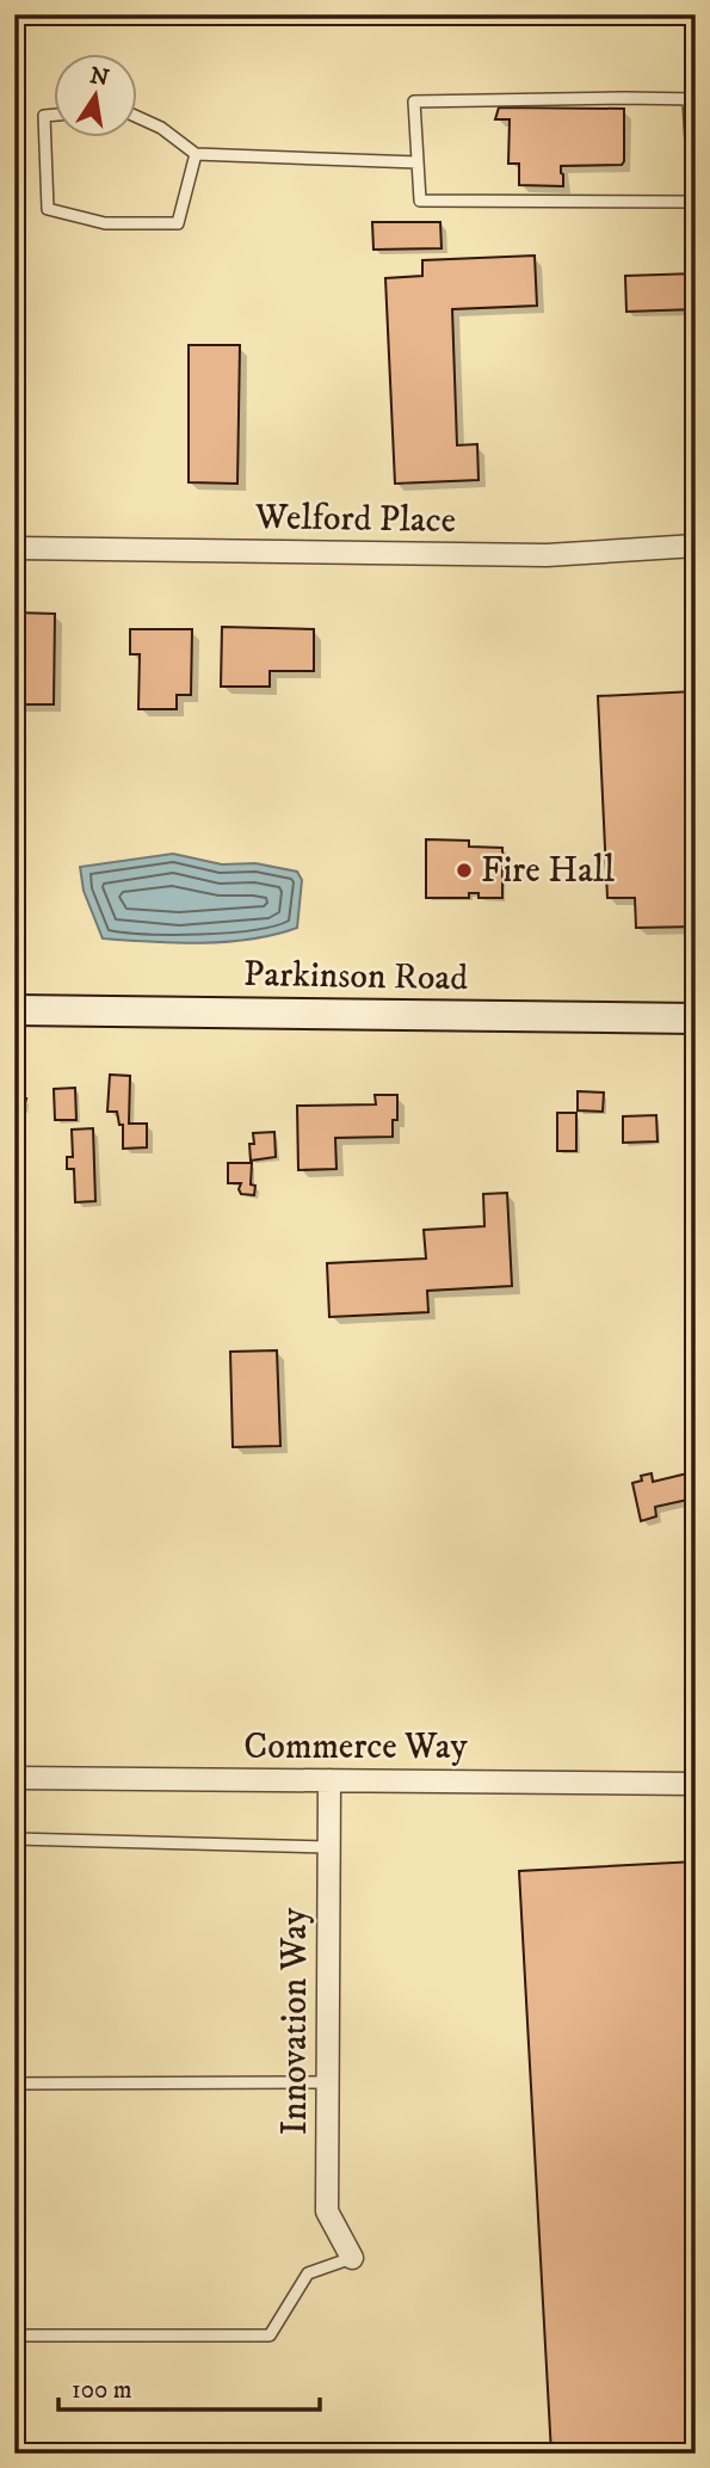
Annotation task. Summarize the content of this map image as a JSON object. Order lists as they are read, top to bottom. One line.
{"streets":{"main road":["Parkinson Road"],"street":["Welford Place","Commerce Way","Innovation Way"]},"crossings":[["Commerce Way","Innovation Way"]],"places":["Fire Hall"],"scale_bar":"100 m","north":"top"}
